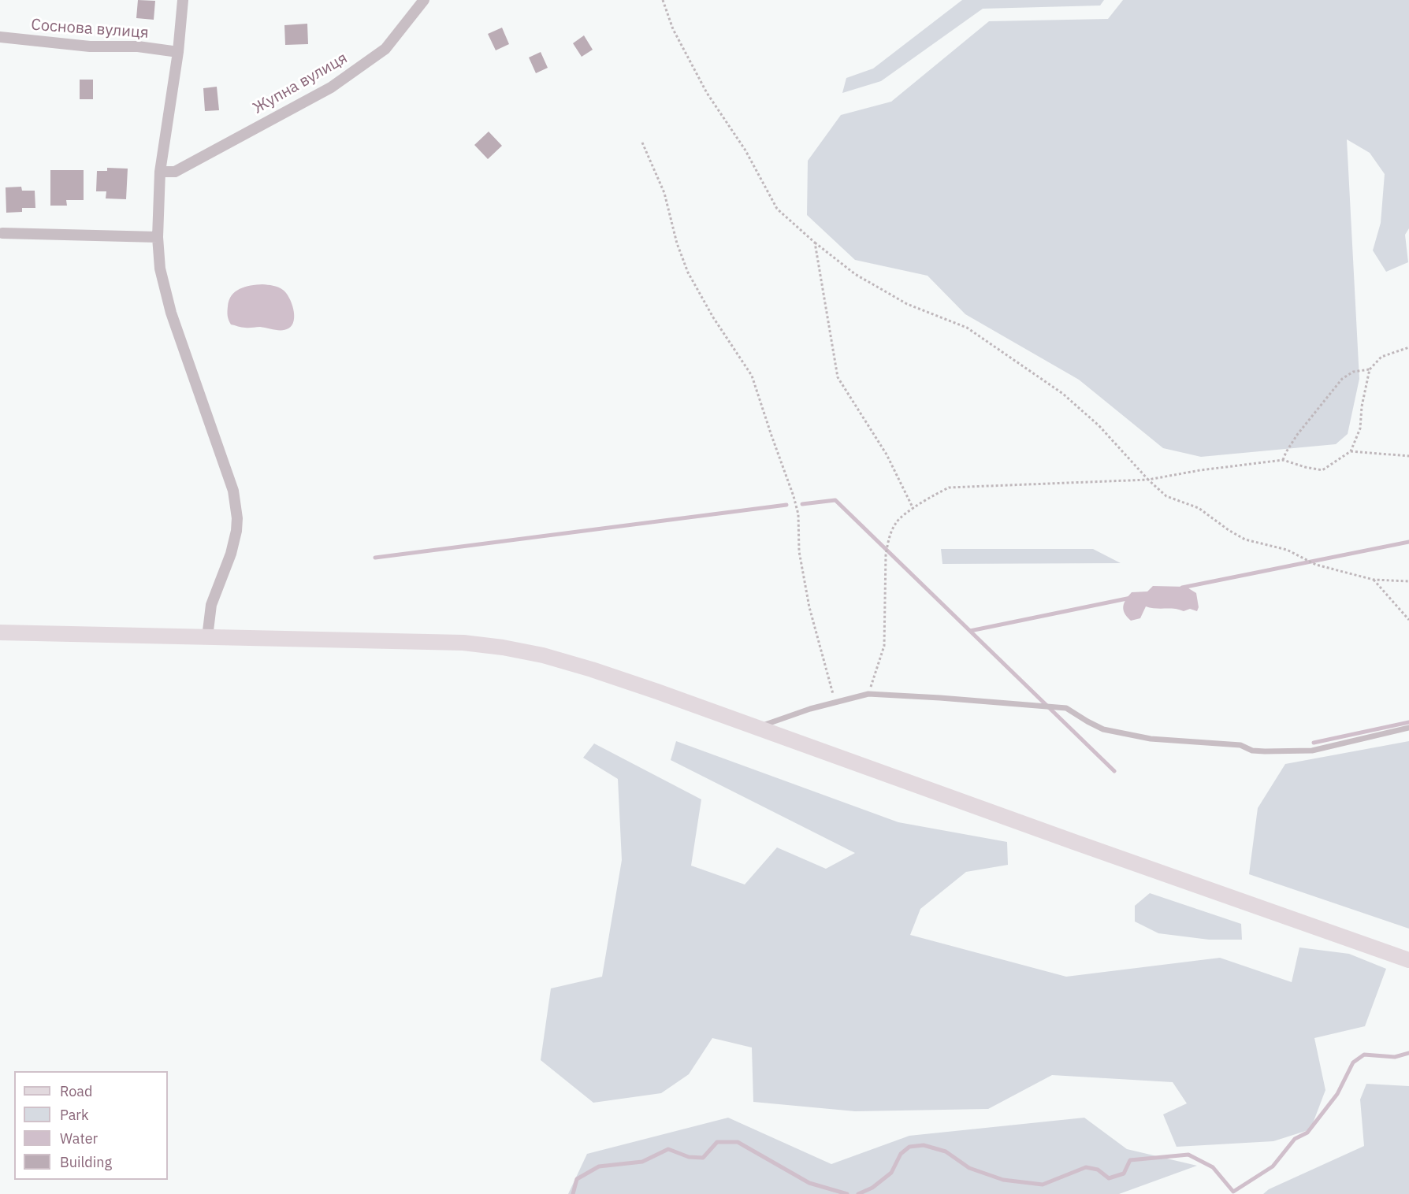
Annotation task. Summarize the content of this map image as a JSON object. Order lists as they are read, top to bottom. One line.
{"streets":{"street":["Соснова вулиця","Жупна вулиця"]},"legend":["Road","Park","Water","Building"]}
